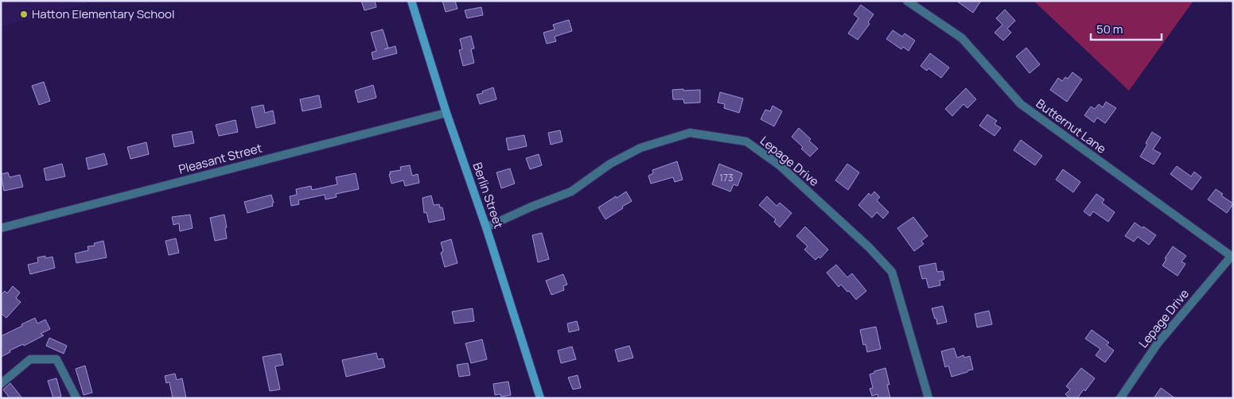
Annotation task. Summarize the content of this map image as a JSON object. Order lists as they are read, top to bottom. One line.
{"streets":{"main road":["Berlin Street"],"street":["Butternut Lane","Pleasant Street","Lepage Drive"]},"crossings":[["Butternut Lane","Lepage Drive"],["Pleasant Street","Berlin Street"],["Lepage Drive","Berlin Street"]],"places":["Hatton Elementary School"],"house_numbers":["173"],"scale_bar":"50 m"}
